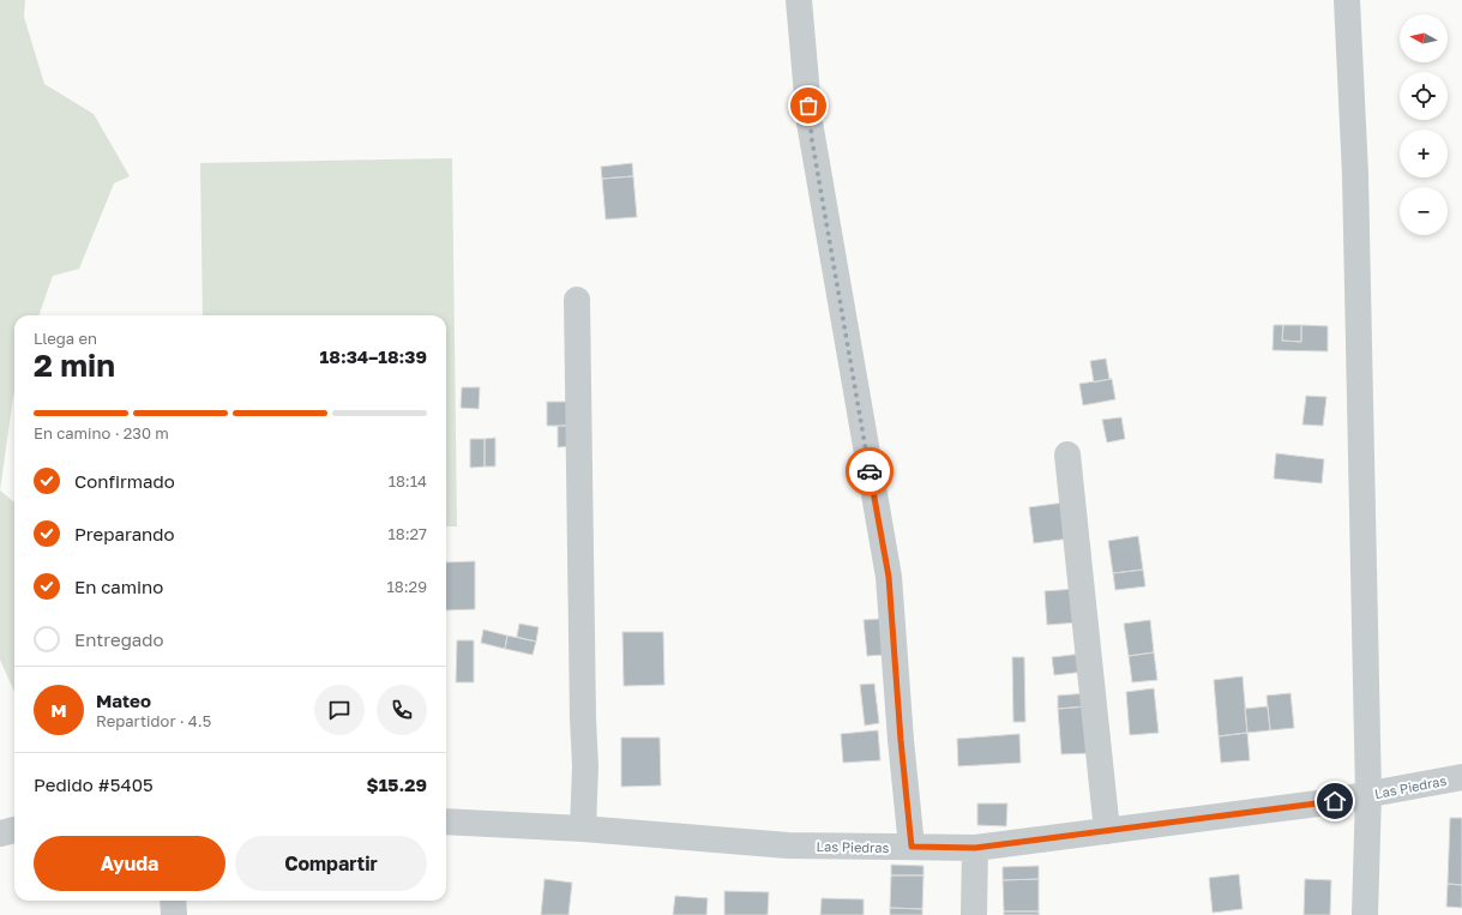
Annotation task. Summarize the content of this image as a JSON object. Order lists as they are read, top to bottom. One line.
{"streets":{"street":["Las Piedras"]},"north":"left","page":{"map_buttons":["+","−"],"heading":["2 min","Llega en","18:34–18:39"],"panel":["Mateo","Repartidor · 4.5","Pedido #5405","$15.29"],"bar":"En camino · 230 m","list":[["Confirmado","18:14"],["Preparando","18:27"],["En camino","18:29"],"Entregado"],"round":"M","buttons":["Ayuda","Compartir"]}}
